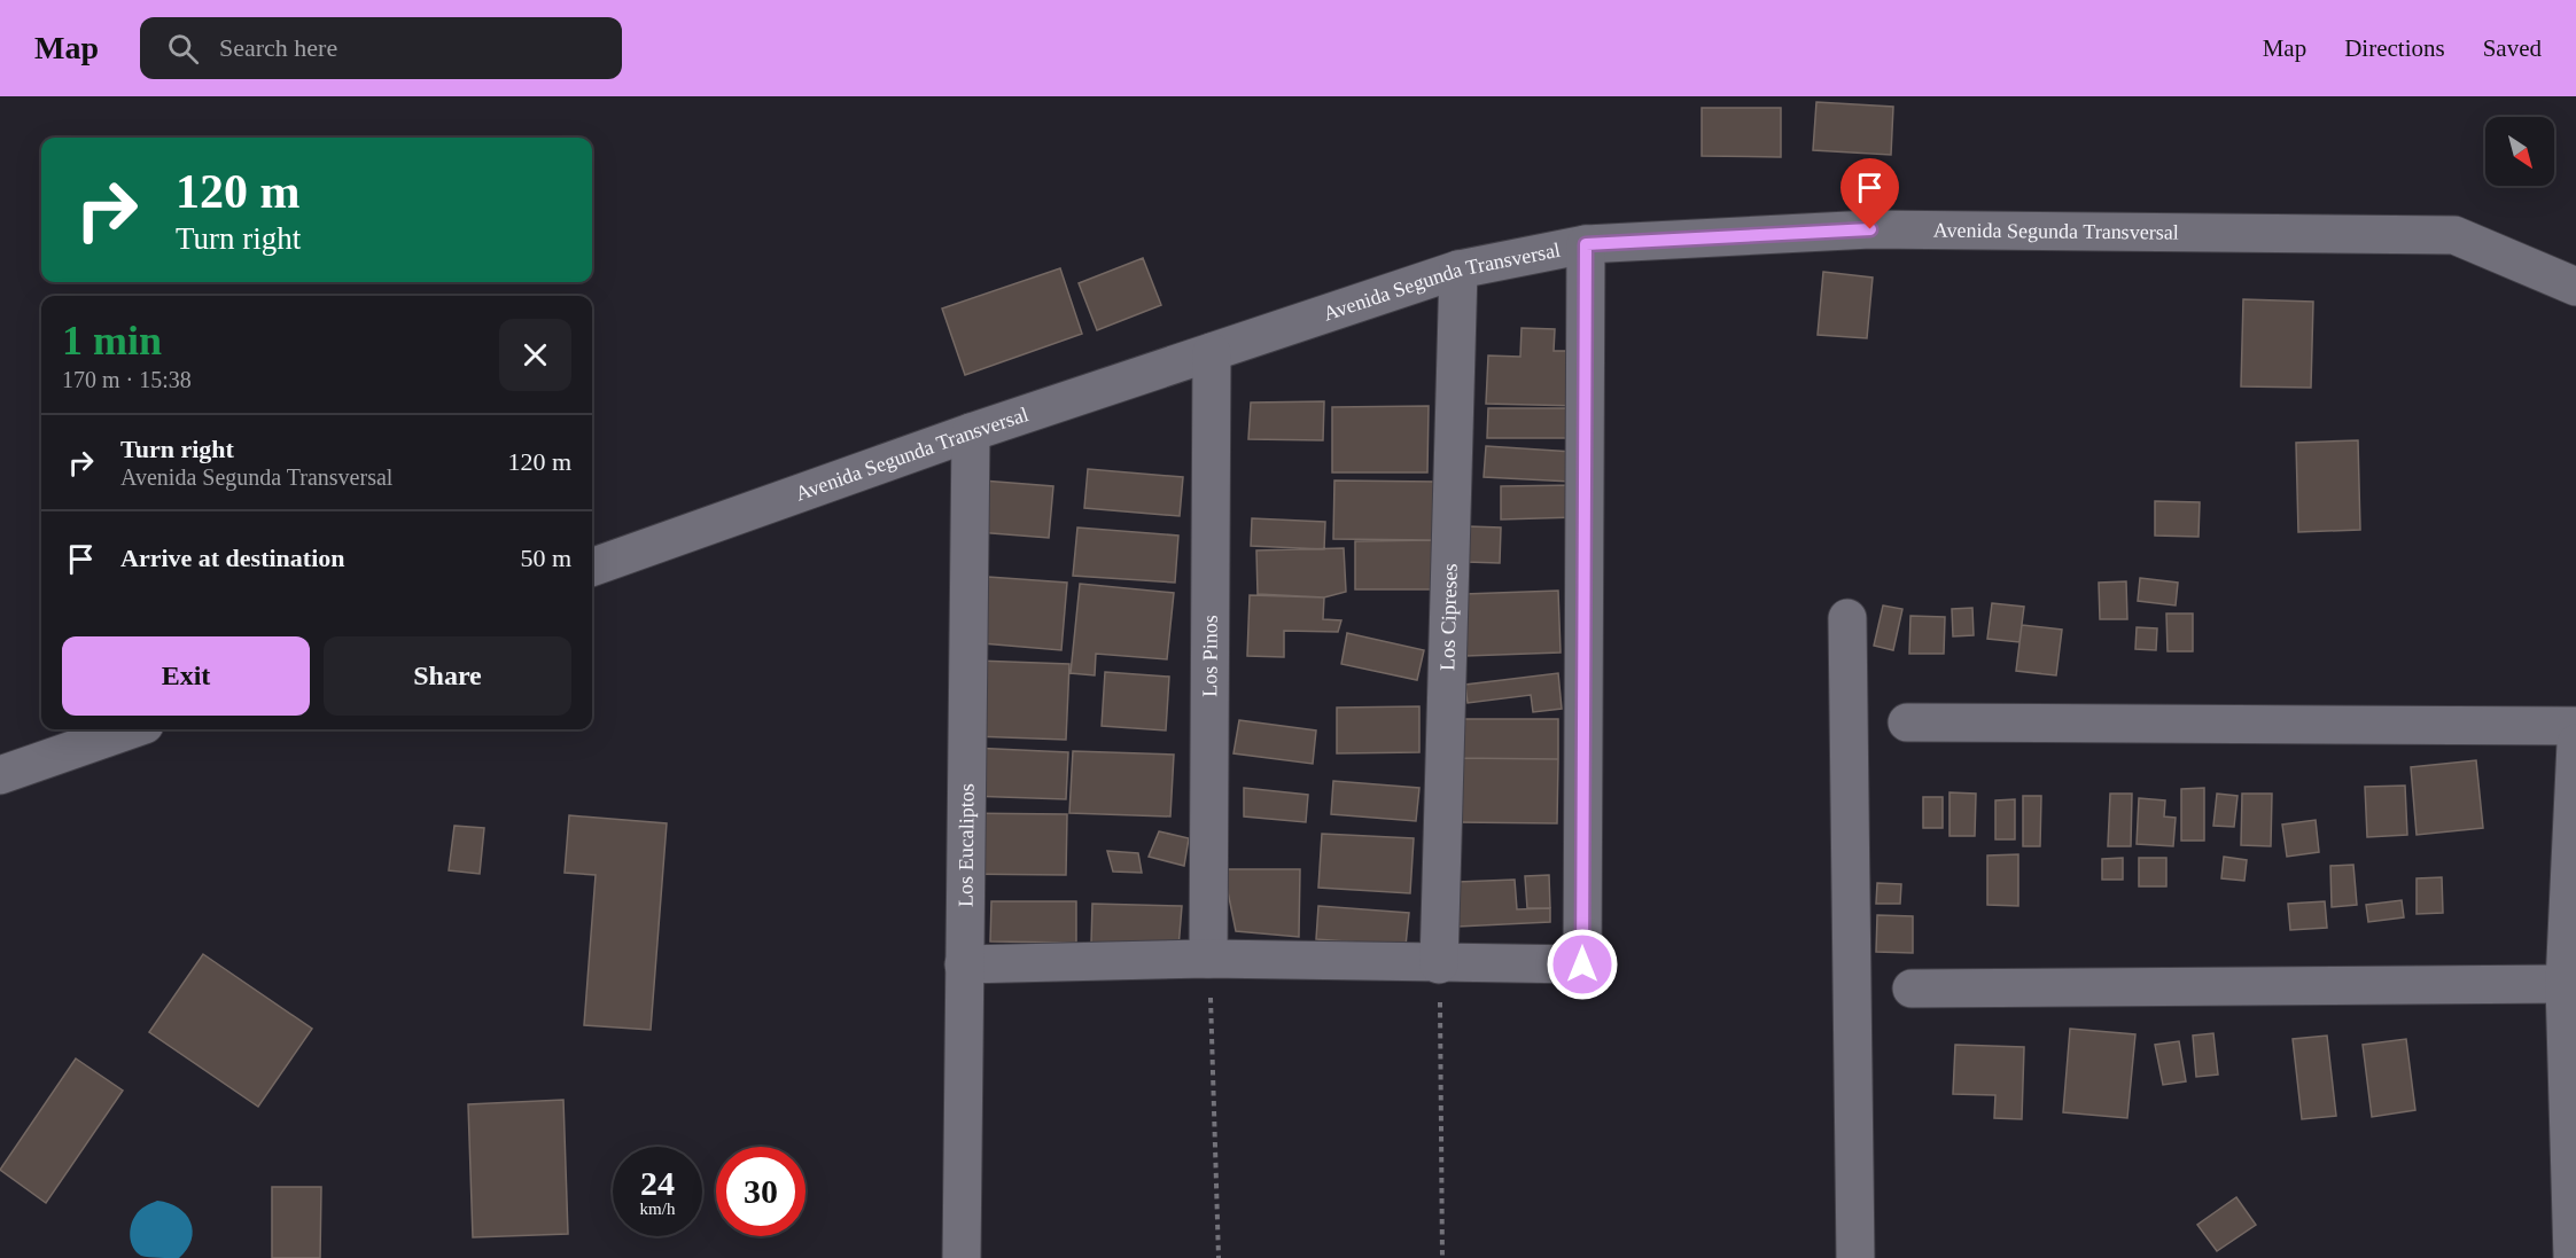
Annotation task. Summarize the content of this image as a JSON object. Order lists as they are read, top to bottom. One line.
{"streets":{"street":["Avenida Segunda Transversal","Los Cipreses","Los Pinos","Los Eucaliptos"]},"crossings":[["Avenida Segunda Transversal","Los Cipreses"],["Avenida Segunda Transversal","Los Pinos"],["Avenida Segunda Transversal","Los Eucaliptos"]],"north":"bottom right","page":{"header":"Map","search":"Search here","nav":["Map","Directions","Saved"],"turn":["120 m","Turn right"],"heading":["1 min","170 m · 15:38"],"list":[{"name":"Turn right","note":"Avenida Segunda Transversal","value":"120 m"},{"name":"Arrive at destination","value":"50 m"}],"buttons":["Exit","Share"],"speed":"24 km/h","limit":"30"}}
